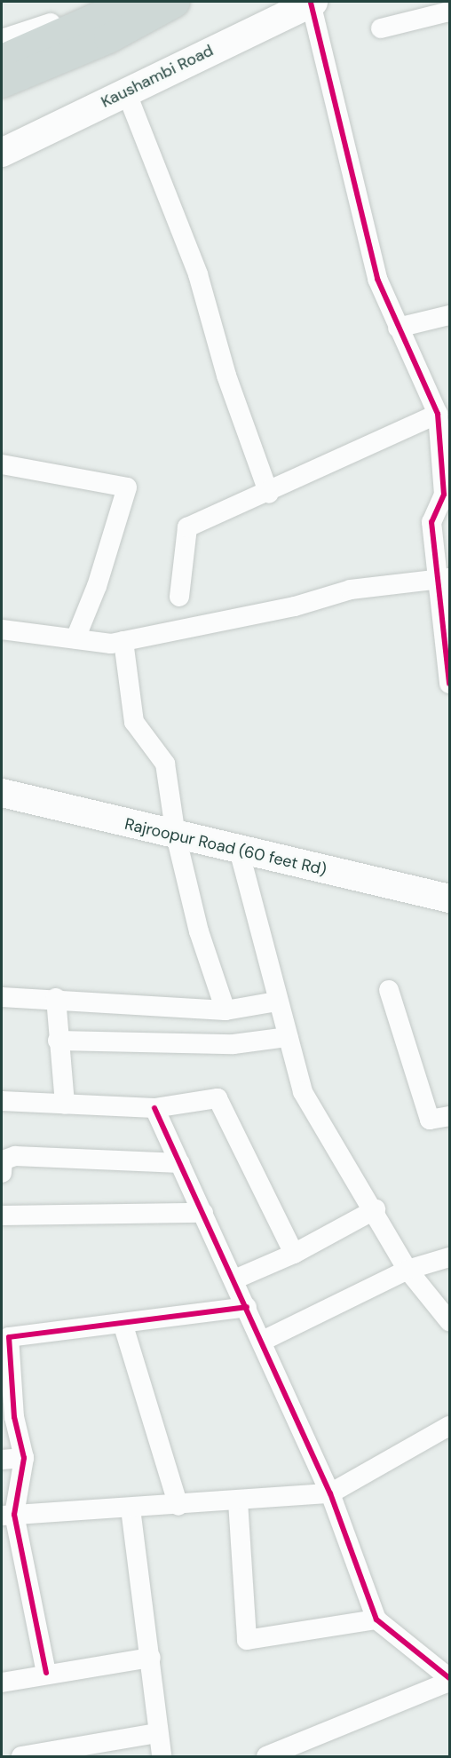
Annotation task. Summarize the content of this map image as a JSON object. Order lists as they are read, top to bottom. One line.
{"streets":{"main road":["Kaushambi Road","Rajroopur Road (60 feet Rd)"]}}
